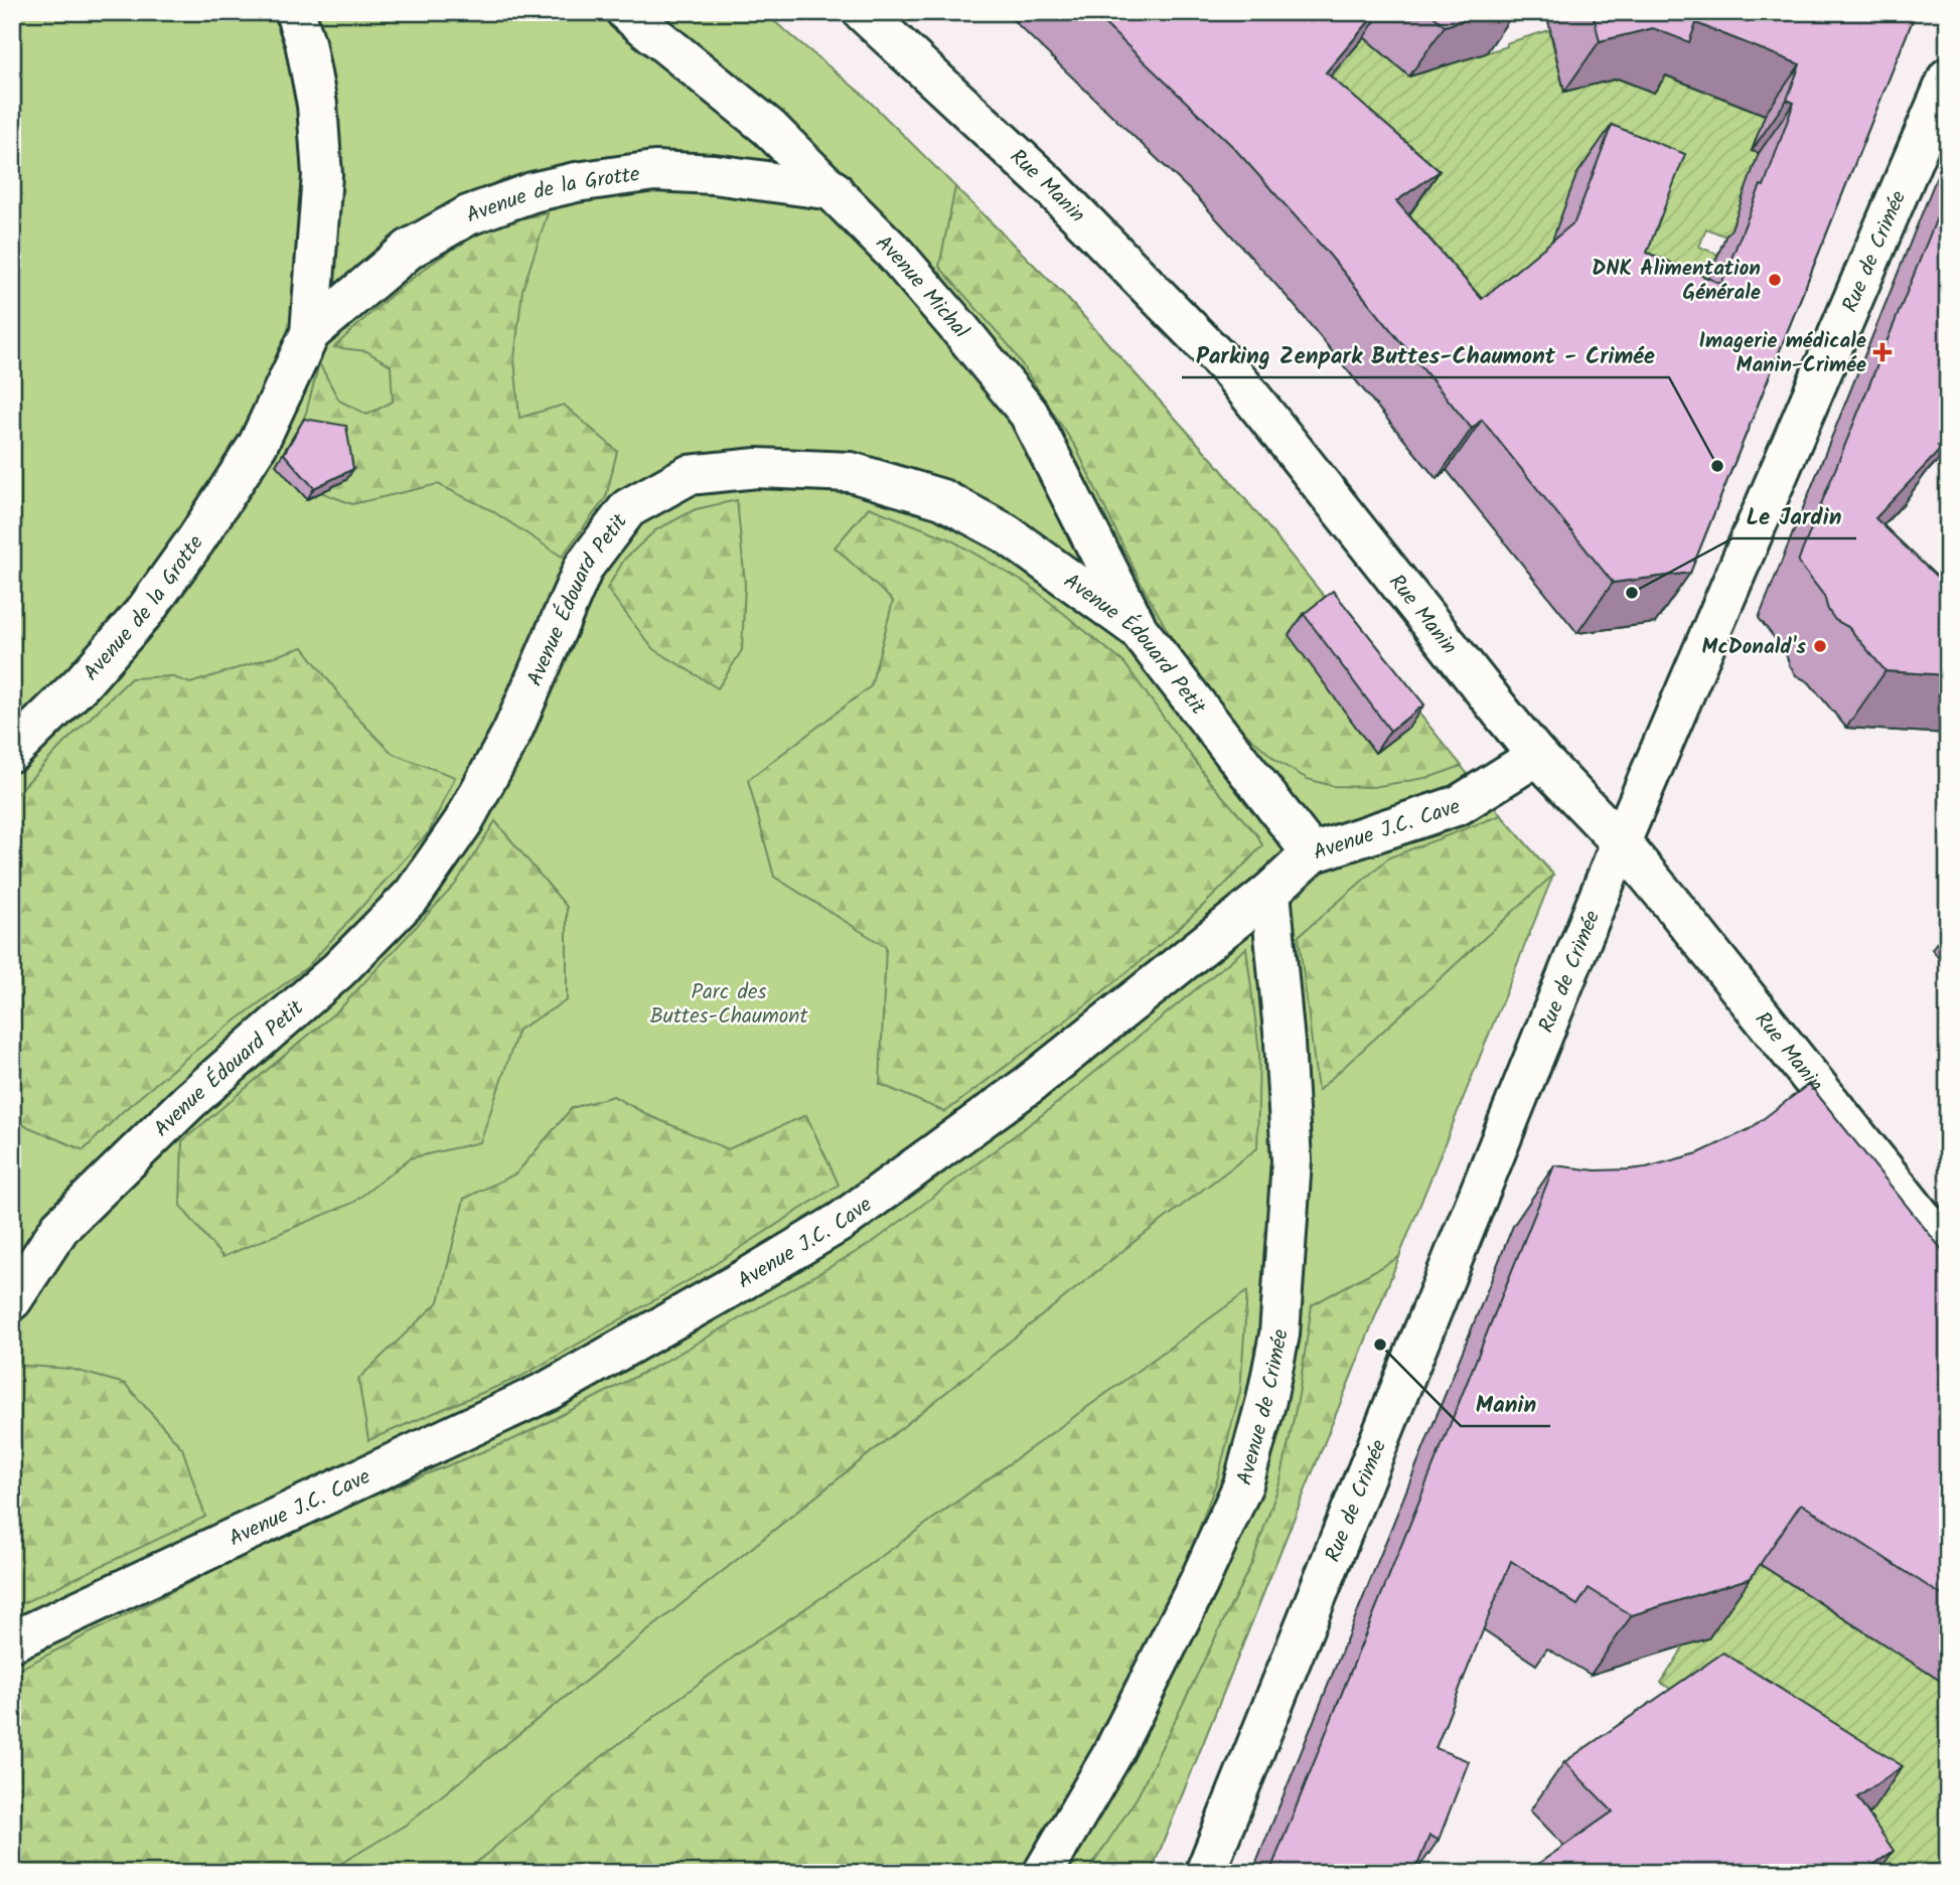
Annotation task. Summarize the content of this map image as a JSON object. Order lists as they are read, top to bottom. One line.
{"streets":{"street":["Rue Manin","Avenue de la Grotte","Rue de Crimée","Avenue Michal","Avenue Édouard Petit","Avenue J.C. Cave","Avenue de Crimée"]},"crossings":[["Rue Manin","Rue de Crimée"],["Rue Manin","Avenue J.C. Cave"],["Avenue de la Grotte","Avenue Michal"],["Avenue Michal","Avenue Édouard Petit"],["Avenue Édouard Petit","Avenue J.C. Cave"],["Avenue J.C. Cave","Avenue de Crimée"]],"parks":["Parc des Buttes-Chaumont"],"places":{"other":["DNK Alimentation Générale","Parking Zenpark Buttes-Chaumont - Crimée","Le Jardin","McDonald's","Manin"],"health":["Imagerie médicale Manin-Crimée"]}}
